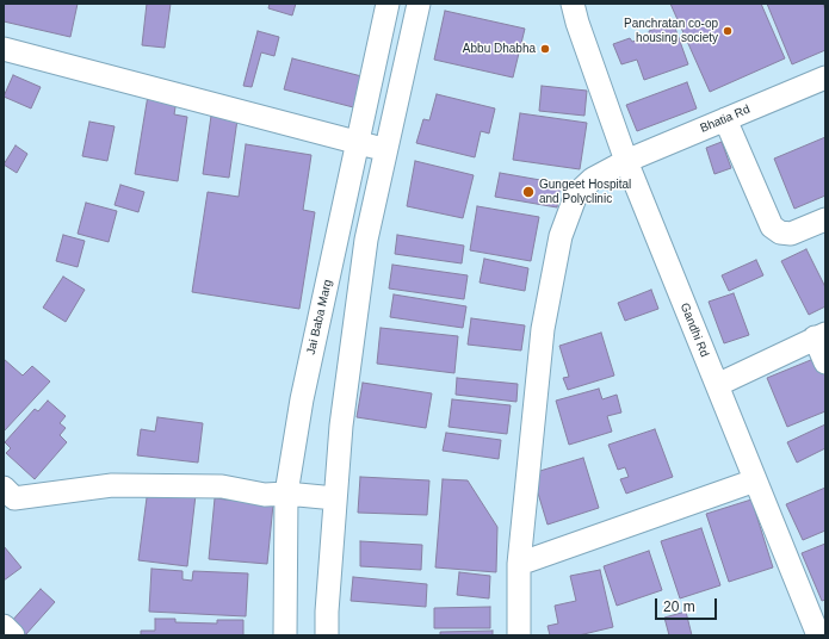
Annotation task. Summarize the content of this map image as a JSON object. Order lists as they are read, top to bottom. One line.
{"streets":{"street":["Bhatia Rd","Jai Baba Marg","Gandhi Rd"]},"crossings":[["Bhatia Rd","Gandhi Rd"]],"places":["Panchratan co-op housing society","Abbu Dhabha","Gungeet Hospital and Polyclinic"],"scale_bar":"20 m"}
